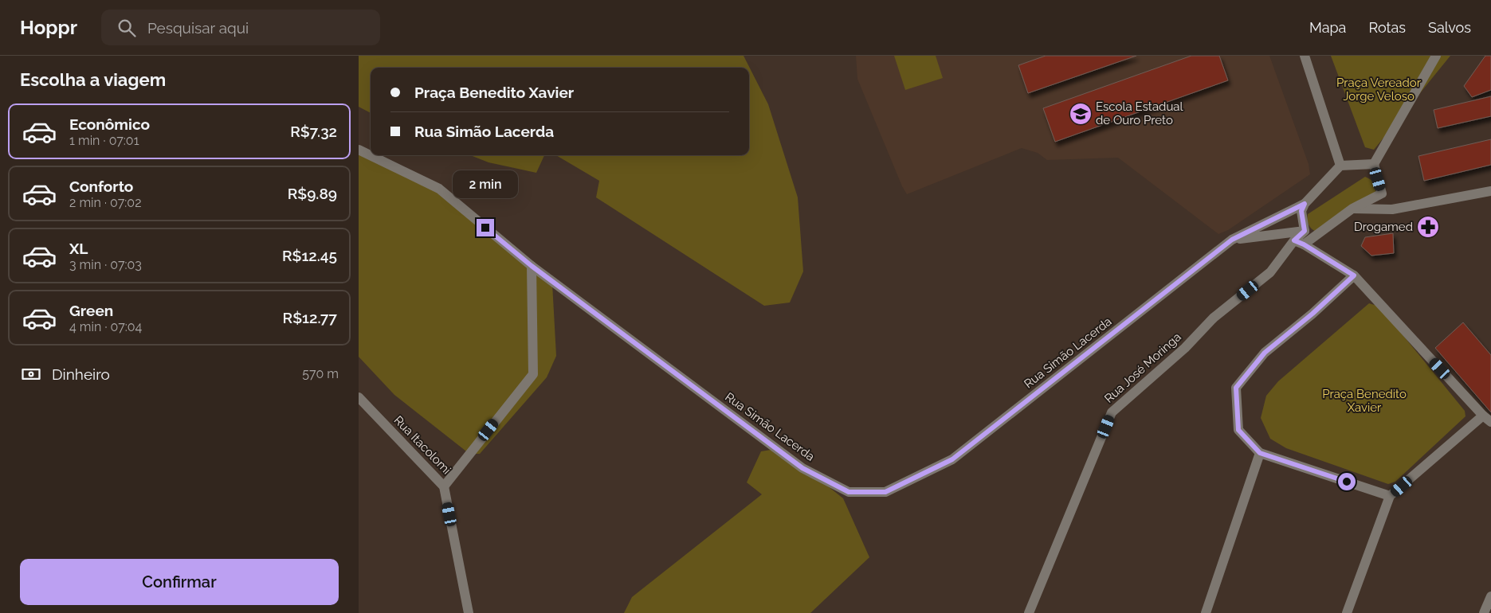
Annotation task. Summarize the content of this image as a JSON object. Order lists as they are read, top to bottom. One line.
{"streets":{"street":["Rua Simão Lacerda","Rua José Moringa","Rua Itacolomi"]},"parks":["Praça Vereador Jorge Veloso","Praça Benedito Xavier"],"places":{"school or university":["Escola Estadual de Ouro Preto"],"pharmacy":["Drogamed"]},"page":{"header":"Hoppr","search":"Pesquisar aqui","nav":["Mapa","Rotas","Salvos"],"heading":"Escolha a viagem","banner":["Praça Benedito Xavier","Rua Simão Lacerda"],"list":[{"name":"Econômico","note":"1 min · 07:01","value":"R$7.32"},{"name":"Conforto","note":"2 min · 07:02","value":"R$9.89"},{"name":"XL","note":"3 min · 07:03","value":"R$12.45"},{"name":"Green","note":"4 min · 07:04","value":"R$12.77"}],"bubble":"2 min","pay":["Dinheiro","570 m"],"buttons":"Confirmar"}}
